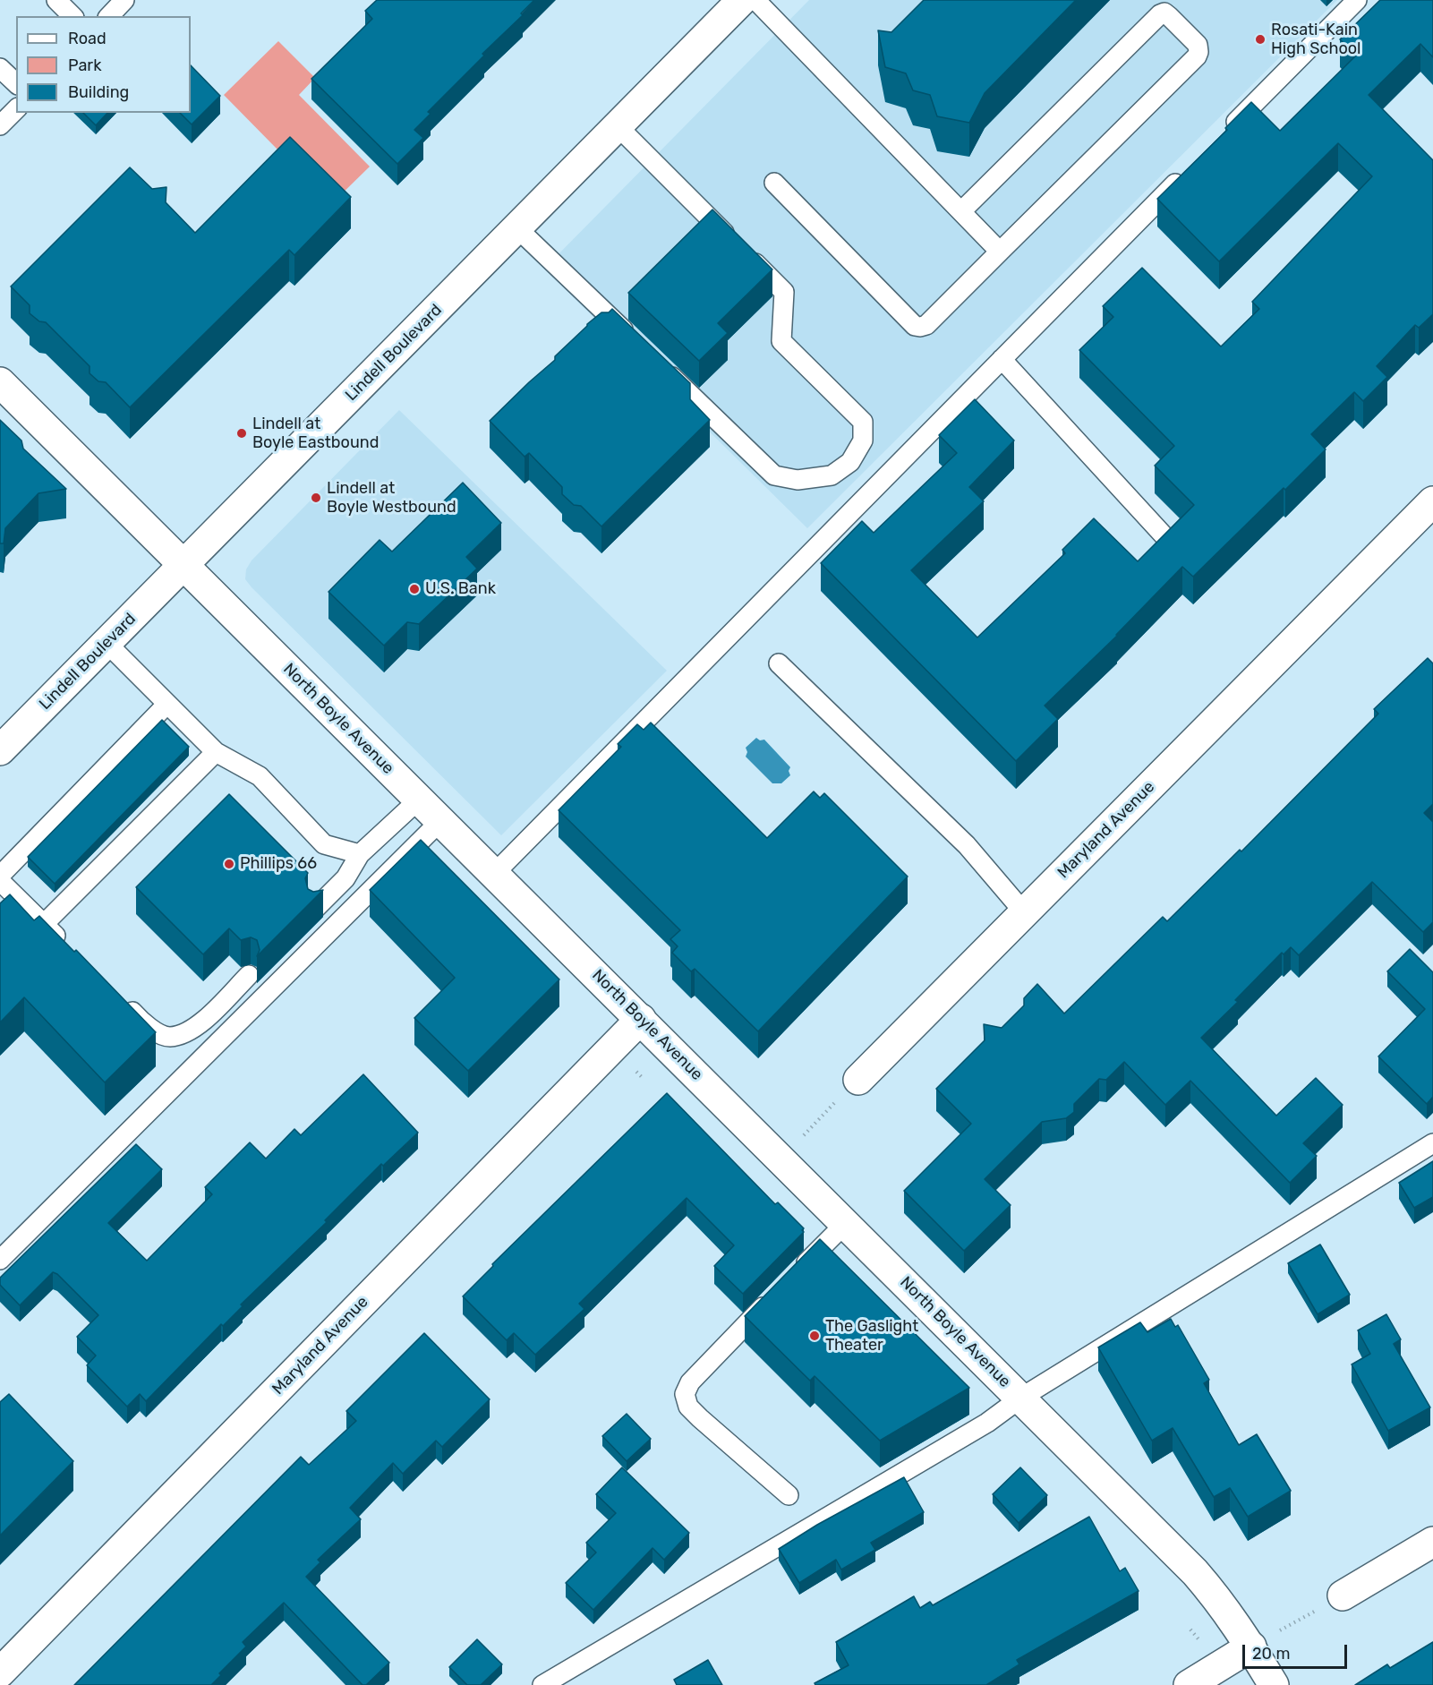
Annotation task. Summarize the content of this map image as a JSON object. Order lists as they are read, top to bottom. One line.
{"streets":{"street":["Lindell Boulevard","North Boyle Avenue","Maryland Avenue"]},"crossings":[["Lindell Boulevard","North Boyle Avenue"],["North Boyle Avenue","Maryland Avenue"]],"places":["Rosati-Kain High School","Lindell at Boyle Eastbound","Lindell at Boyle Westbound","U.S. Bank","Phillips 66","The Gaslight Theater"],"legend":["Road","Park","Building"],"scale_bar":"20 m"}
